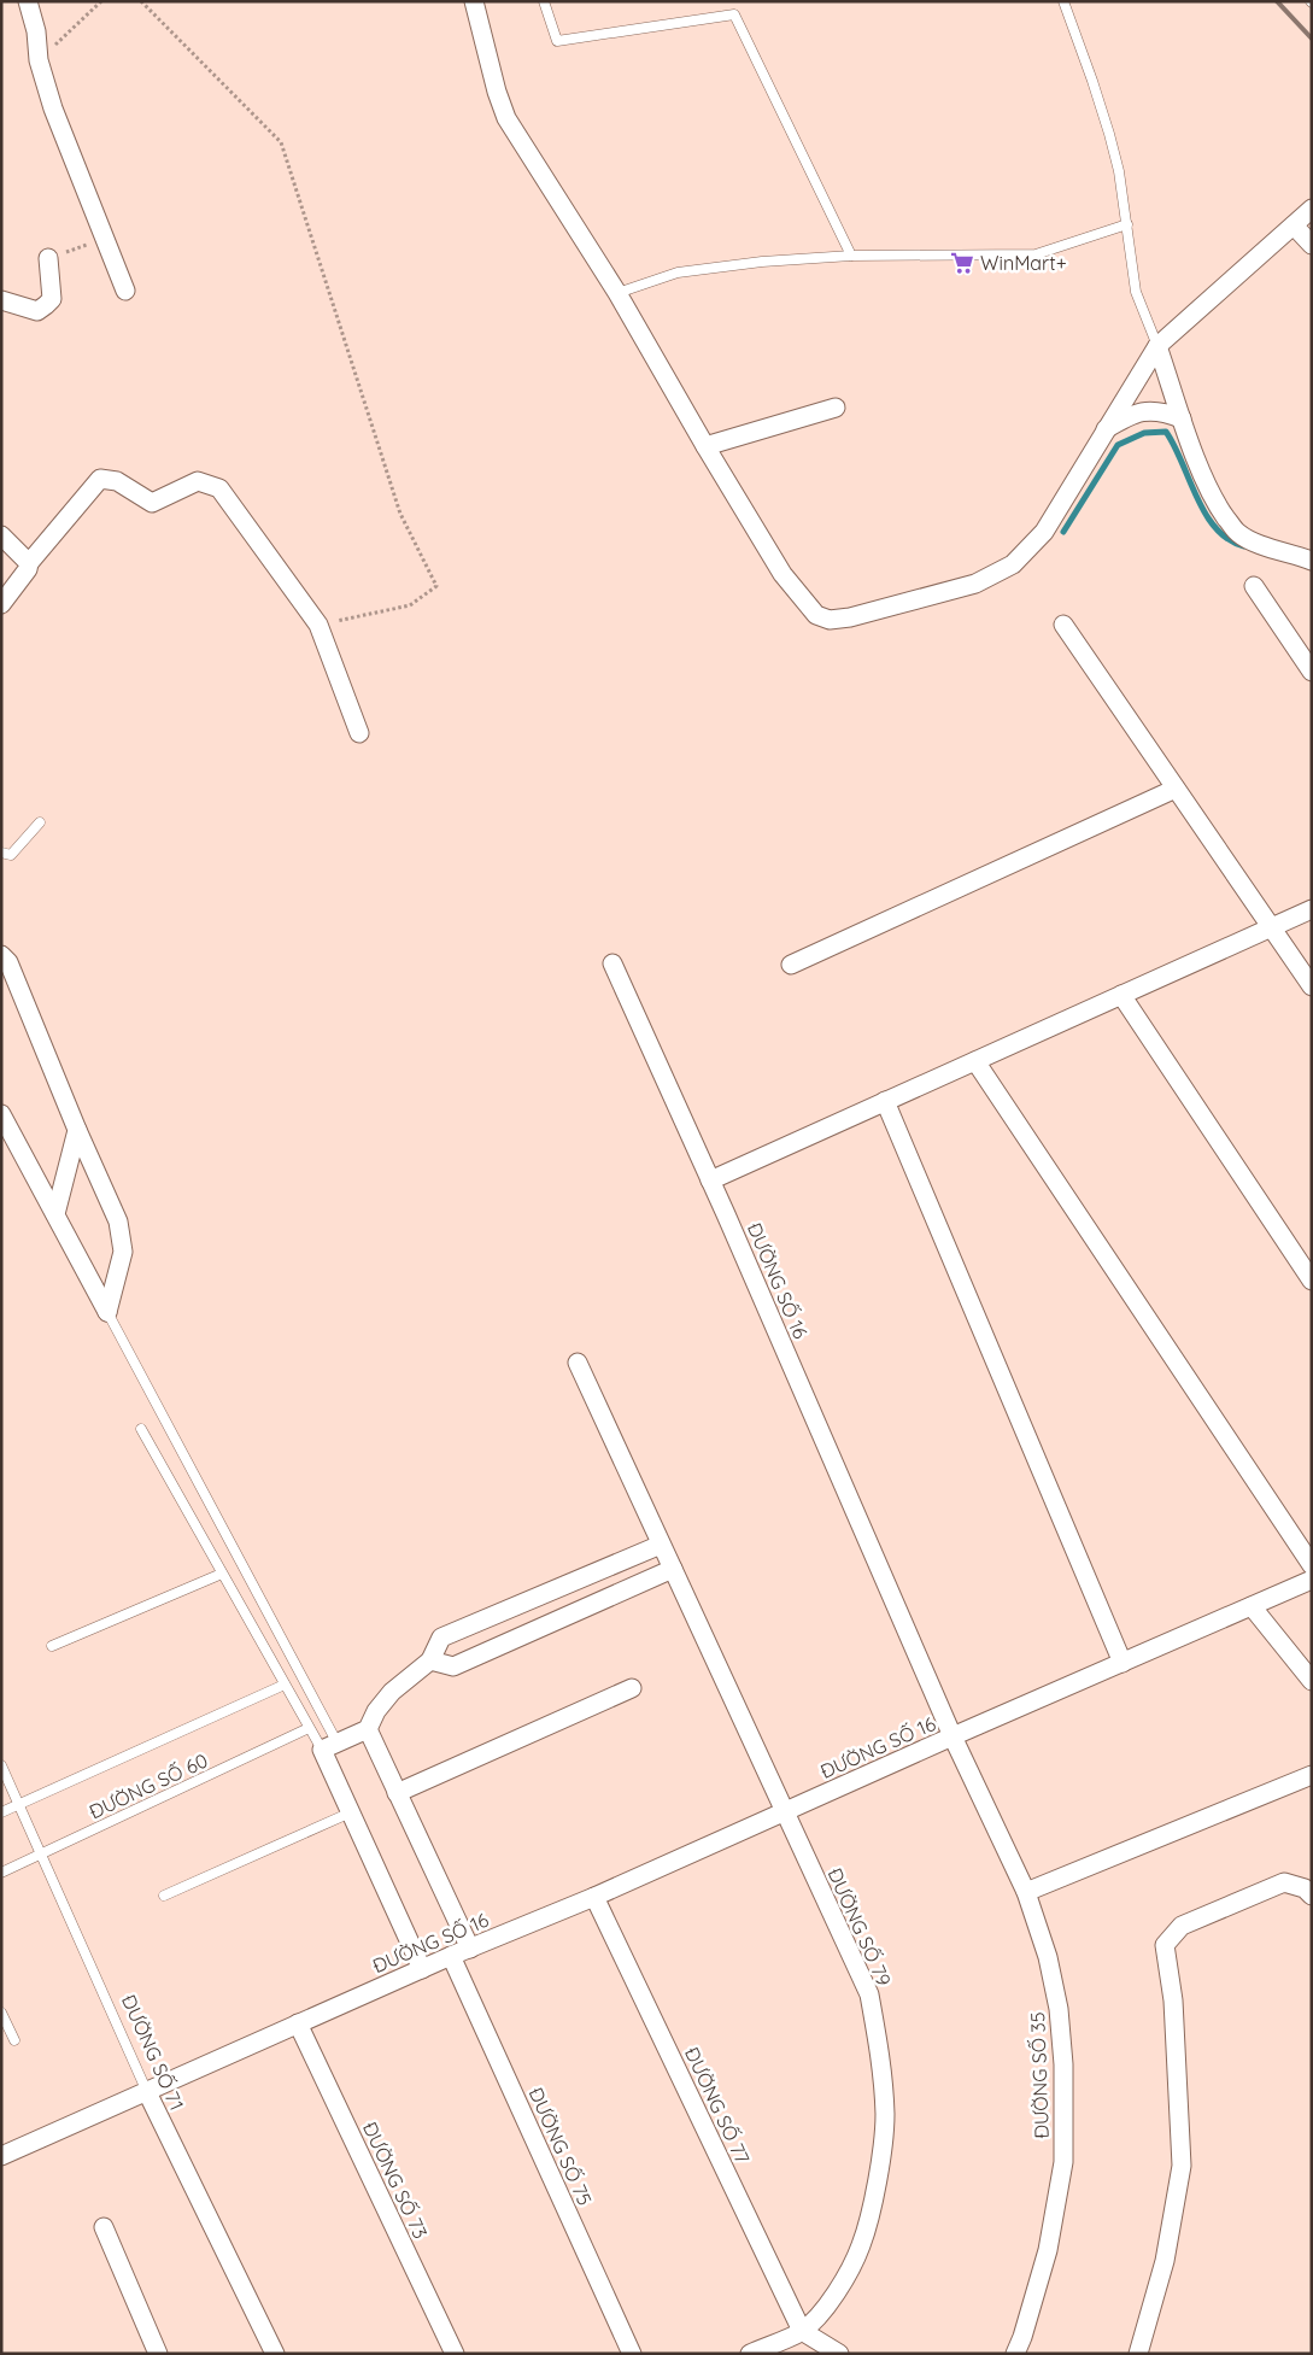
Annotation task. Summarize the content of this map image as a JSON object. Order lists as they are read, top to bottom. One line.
{"streets":{"street":["ĐƯỜNG SỐ 16","ĐƯỜNG SỐ 79","ĐƯỜNG SỐ 71","ĐƯỜNG SỐ 35","ĐƯỜNG SỐ 77","ĐƯỜNG SỐ 75","ĐƯỜNG SỐ 73"],"lane":["ĐƯỜNG SỐ 60"]},"crossings":[["ĐƯỜNG SỐ 16","ĐƯỜNG SỐ 79"],["ĐƯỜNG SỐ 16","ĐƯỜNG SỐ 71"],["ĐƯỜNG SỐ 16","ĐƯỜNG SỐ 35"],["ĐƯỜNG SỐ 16","ĐƯỜNG SỐ 77"],["ĐƯỜNG SỐ 16","ĐƯỜNG SỐ 75"],["ĐƯỜNG SỐ 16","ĐƯỜNG SỐ 73"],["ĐƯỜNG SỐ 60","ĐƯỜNG SỐ 71"],["ĐƯỜNG SỐ 79","ĐƯỜNG SỐ 77"]],"places":{"supermarket":["WinMart+"]}}
